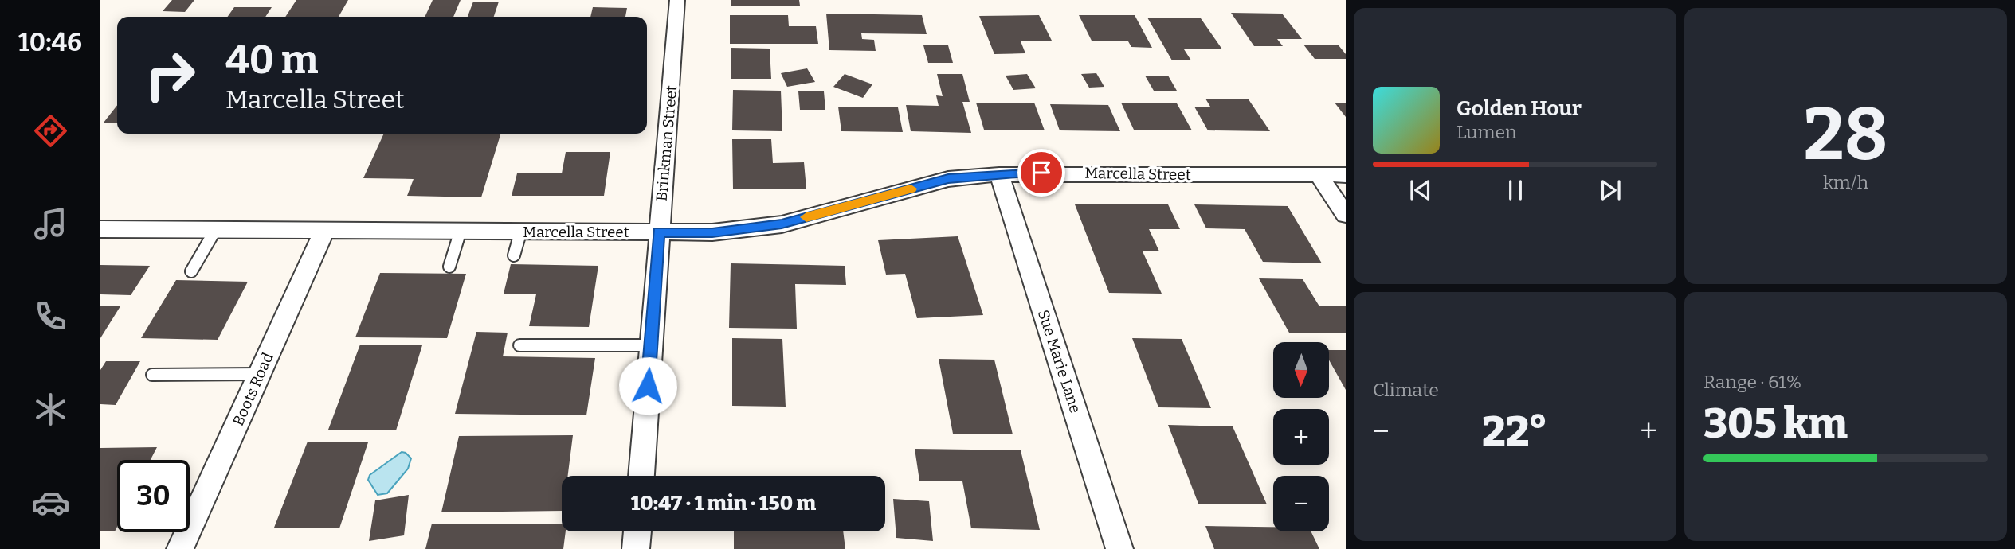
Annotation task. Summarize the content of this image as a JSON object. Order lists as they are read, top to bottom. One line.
{"streets":{"street":["Brinkman Street","Marcella Street","Sue Marie Lane","Boots Road"]},"crossings":[["Brinkman Street","Marcella Street"],["Marcella Street","Sue Marie Lane"],["Marcella Street","Boots Road"]],"north":"bottom","page":{"tabs":"10:46","tile":[["28","km/h"],"Climate",["Range · 61%","305 km"]],"turn":["40 m","Marcella Street"],"song":["Golden Hour","Lumen"],"map_buttons":["+","−"],"heat":["−","22°","+"],"limit":"30","trip":"10:47 · 1 min · 150 m"}}
